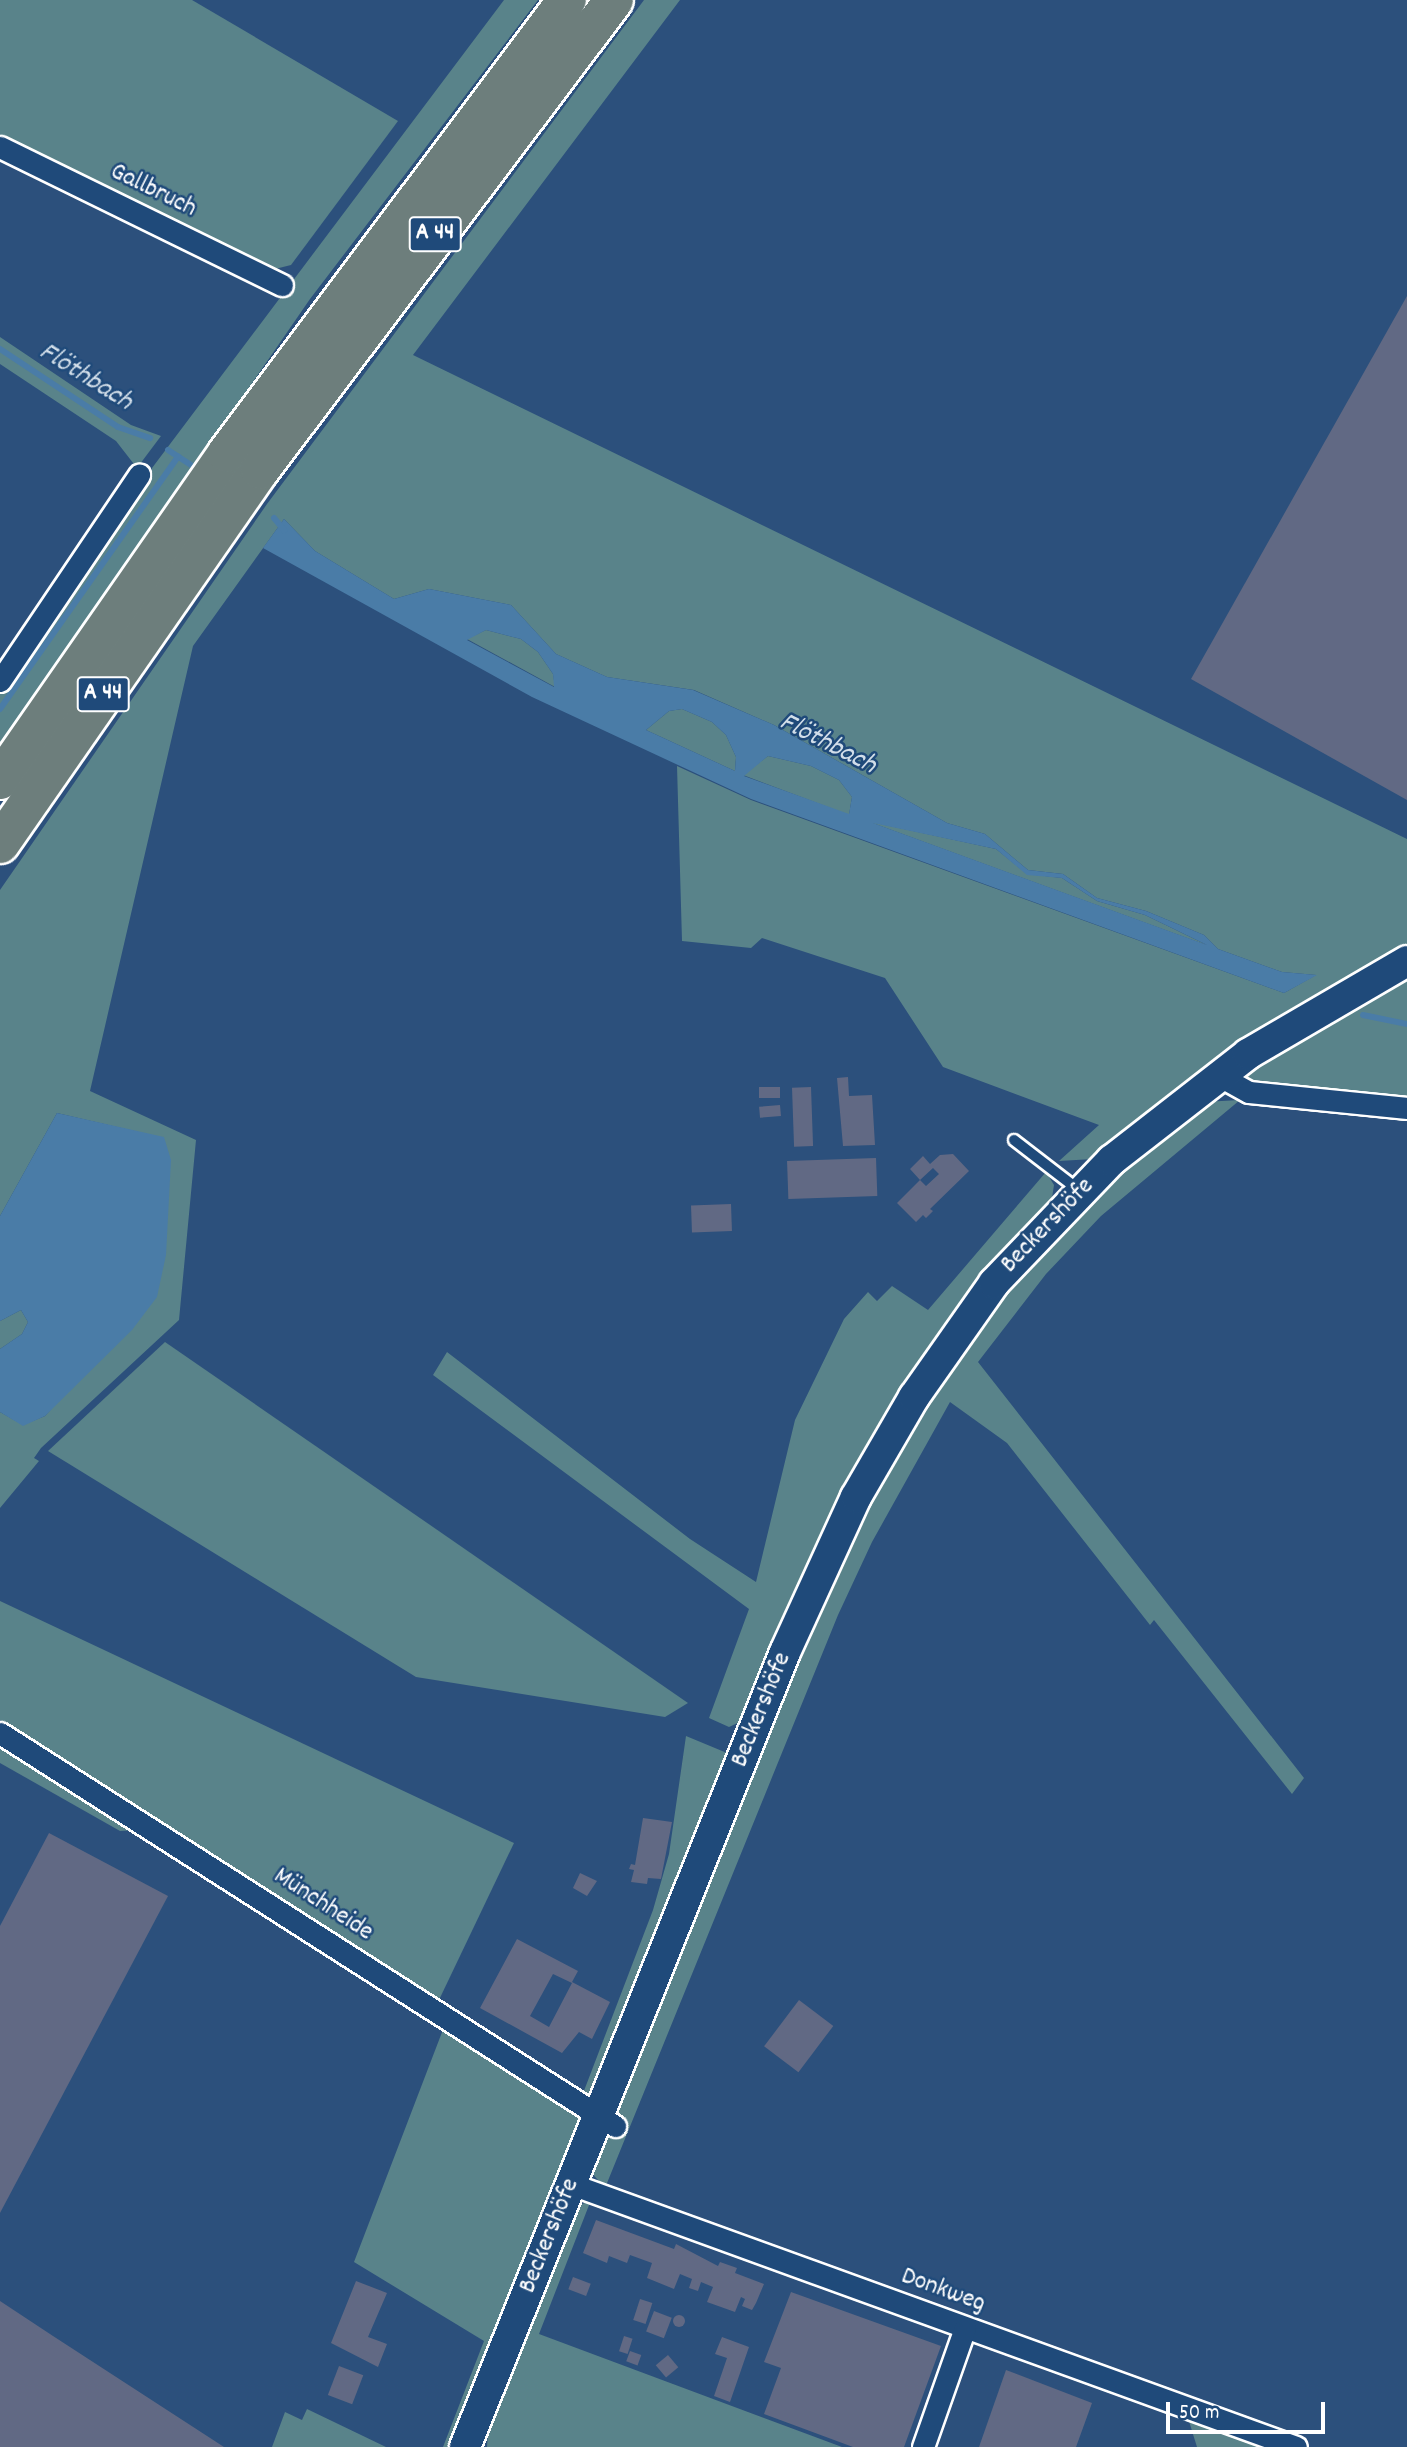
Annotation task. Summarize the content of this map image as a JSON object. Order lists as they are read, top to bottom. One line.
{"streets":{"highway":["A 44"],"street":["Gallbruch","Beckershöfe","Münchheide","Donkweg"]},"crossings":[["Beckershöfe","Münchheide"],["Beckershöfe","Donkweg"]],"water":["Flöthbach"],"scale_bar":"50 m"}
